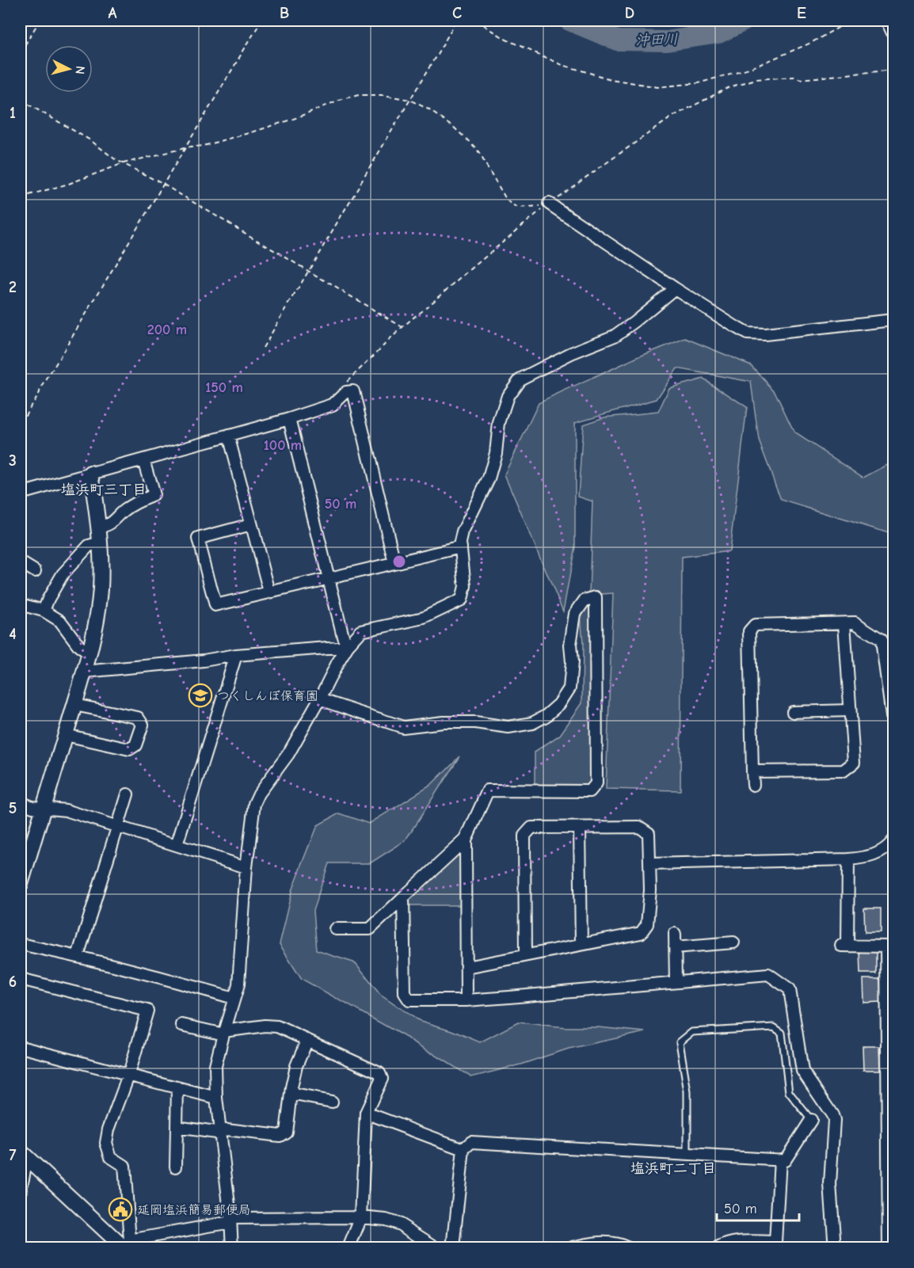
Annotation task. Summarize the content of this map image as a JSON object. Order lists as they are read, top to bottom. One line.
{"districts":["塩浜町三丁目","塩浜町二丁目"],"water":["沖田川"],"places":{"school or university":["つくしんぼ保育園"],"public building":["延岡塩浜簡易郵便局"]},"scale_bar":"50 m","north":"right","grid":{"columns":["A","B","C","D","E"],"rows":["1","2","3","4","5","6","7"]},"rings":["200 m","150 m","100 m","50 m"]}
